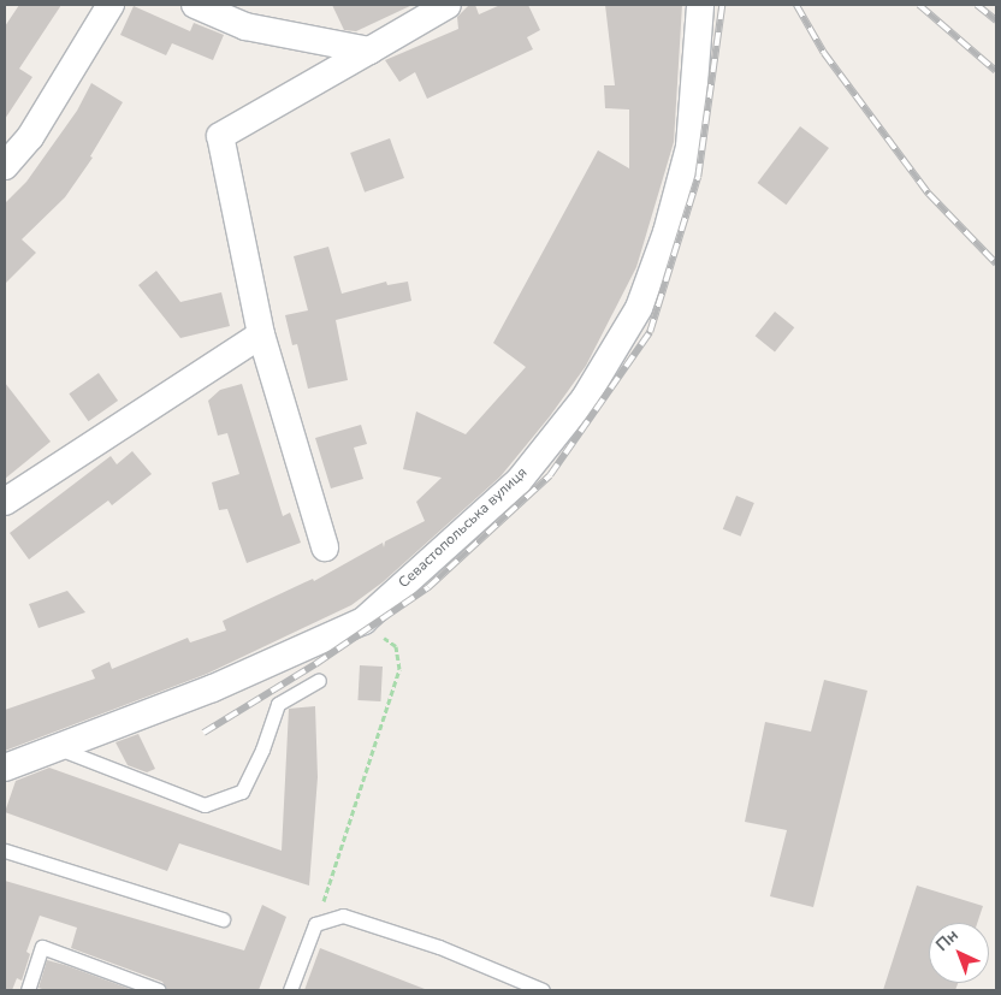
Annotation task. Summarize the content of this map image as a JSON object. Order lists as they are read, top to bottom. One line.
{"streets":{"street":["Севастопольська вулиця"]},"north":"top left"}
